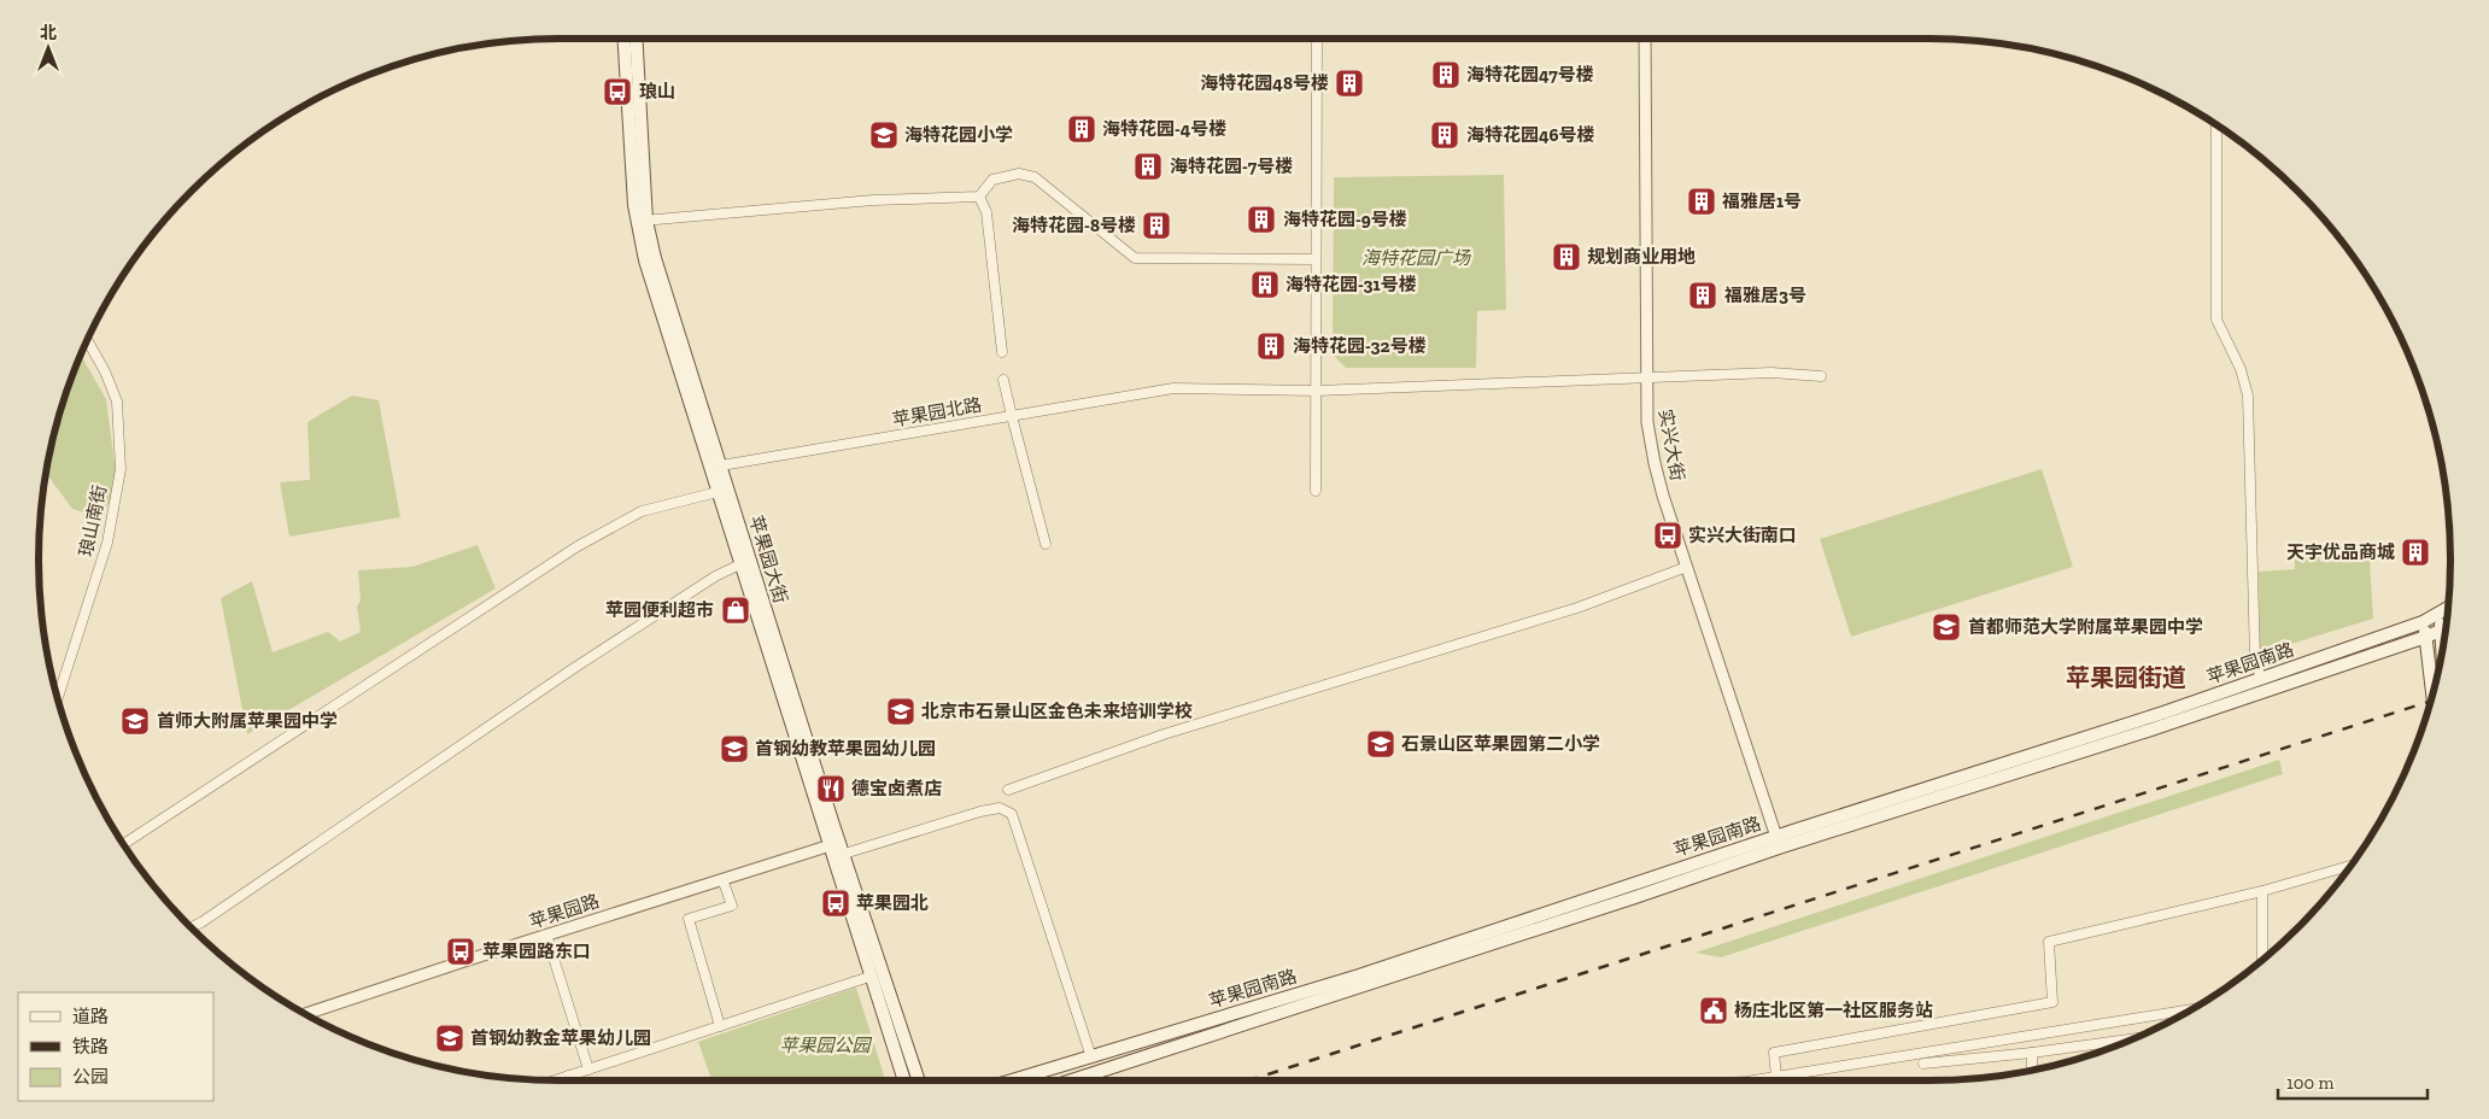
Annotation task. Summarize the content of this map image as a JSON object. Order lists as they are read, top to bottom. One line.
{"streets":{"main road":["苹果园大街","苹果园南路"],"street":["苹果园北路","实兴大街","琅山南街","苹果园路"]},"crossings":[["苹果园北路","实兴大街"],["苹果园北路","苹果园大街"],["实兴大街","苹果园南路"],["苹果园大街","苹果园路"]],"districts":["苹果园街道"],"parks":["海特花园广场","苹果园公园"],"places":{"building":["海特花园47号楼","海特花园48号楼","海特花园-4号楼","海特花园46号楼","海特花园-7号楼","福雅居1号","海特花园-9号楼","海特花园-8号楼","规划商业用地","海特花园-31号楼","福雅居3号","海特花园-32号楼","天宇优品商城"],"bus stop":["琅山","实兴大街南口","苹果园北","苹果园路东口"],"school or university":["海特花园小学","首都师范大学附属苹果园中学","北京市石景山区金色未来培训学校","首师大附属苹果园中学","石景山区苹果园第二小学","首钢幼教苹果园幼儿园","首钢幼教金苹果幼儿园"],"shop":["苹园便利超市"],"restaurant":["德宝卤煮店"],"public building":["杨庄北区第一社区服务站"]},"legend":["道路","铁路","公园"],"scale_bar":"100 m","north":"top"}
